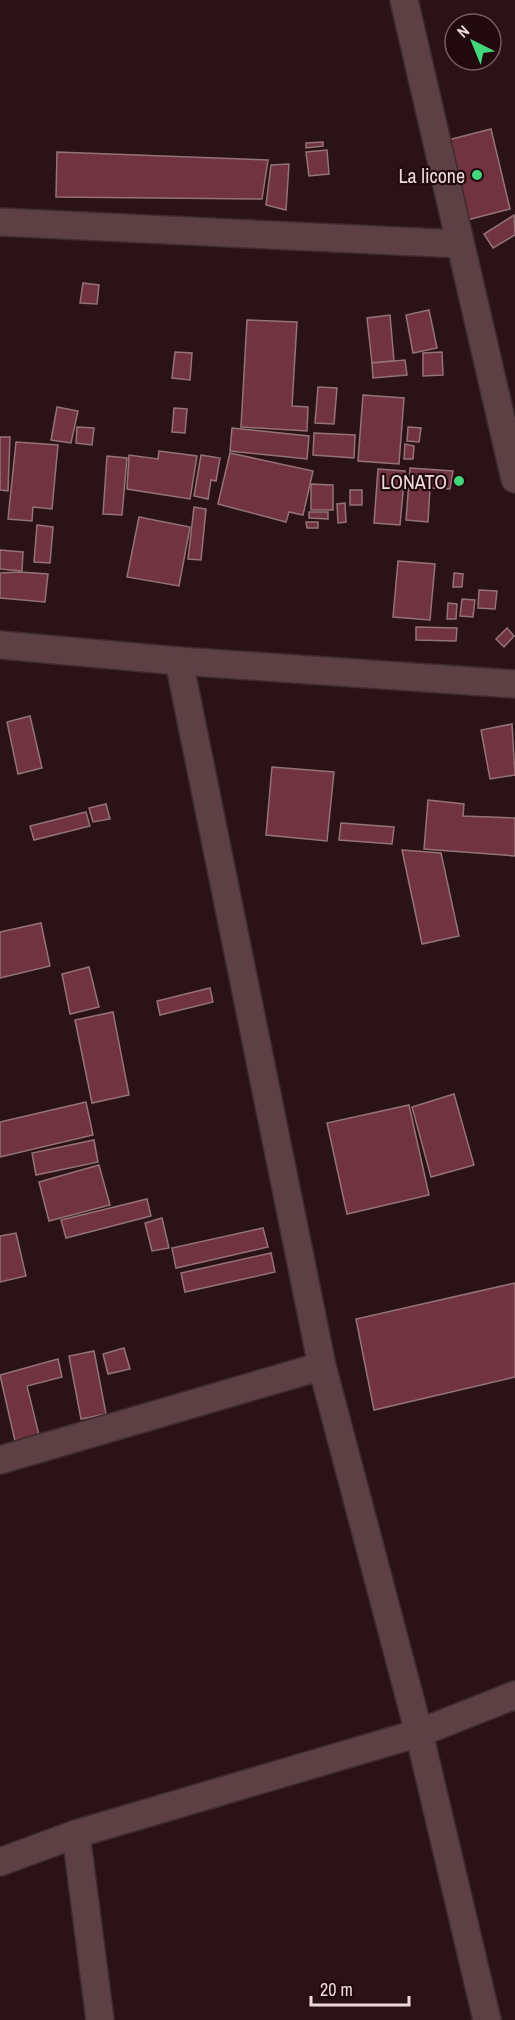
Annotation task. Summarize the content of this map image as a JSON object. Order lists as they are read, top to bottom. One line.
{"places":["La licone","LONATO"],"scale_bar":"20 m","north":"top left"}
